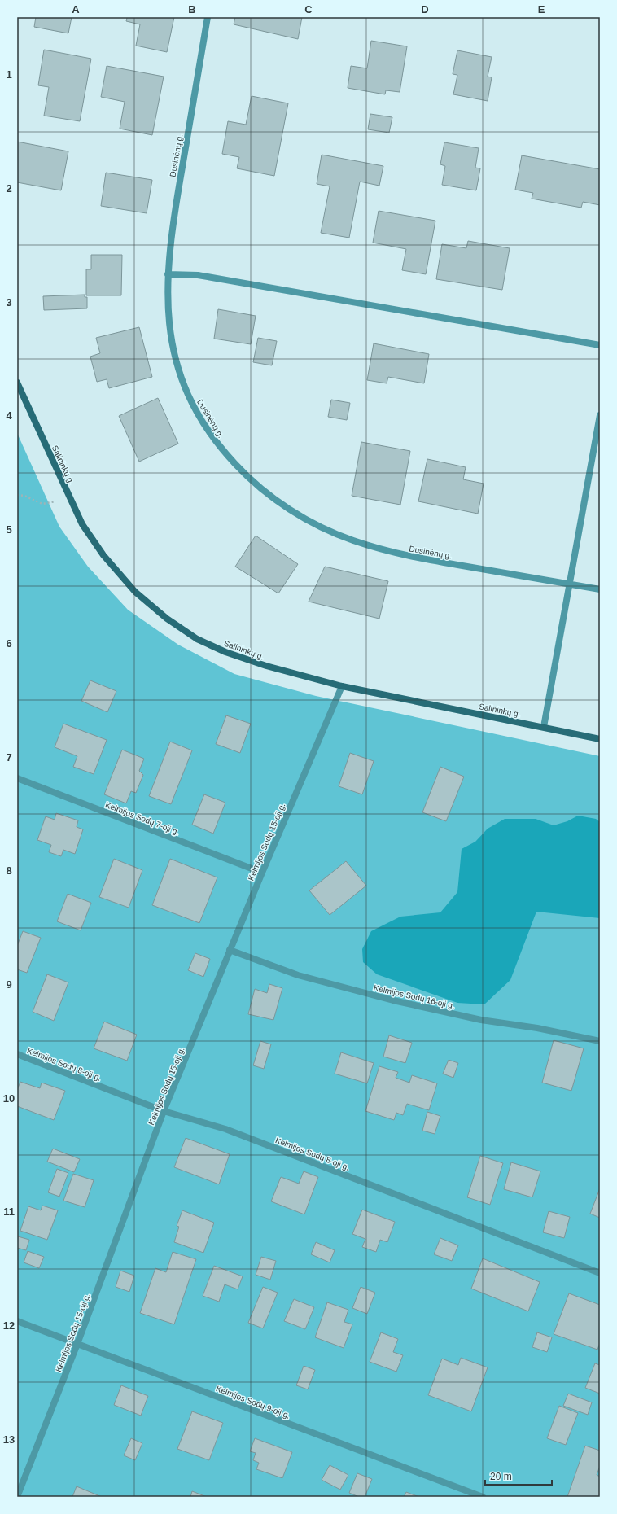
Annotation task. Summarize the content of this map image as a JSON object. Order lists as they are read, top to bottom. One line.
{"streets":{"main road":["Salininkų g."],"street":["Dusinėnų g.","Kelmijos Sodų 7-oji g.","Kelmijos Sodų 15-oji g.","Kelmijos Sodų 16-oji g.","Kelmijos Sodų 8-oji g.","Kelmijos Sodų 9-oji g."]},"crossings":[["Salininkų g.","Kelmijos Sodų 15-oji g."],["Kelmijos Sodų 7-oji g.","Kelmijos Sodų 15-oji g."],["Kelmijos Sodų 15-oji g.","Kelmijos Sodų 16-oji g."],["Kelmijos Sodų 15-oji g.","Kelmijos Sodų 8-oji g."],["Kelmijos Sodų 15-oji g.","Kelmijos Sodų 9-oji g."]],"scale_bar":"20 m","grid":{"columns":["A","B","C","D","E"],"rows":["1","2","3","4","5","6","7","8","9","10","11","12","13"]}}
